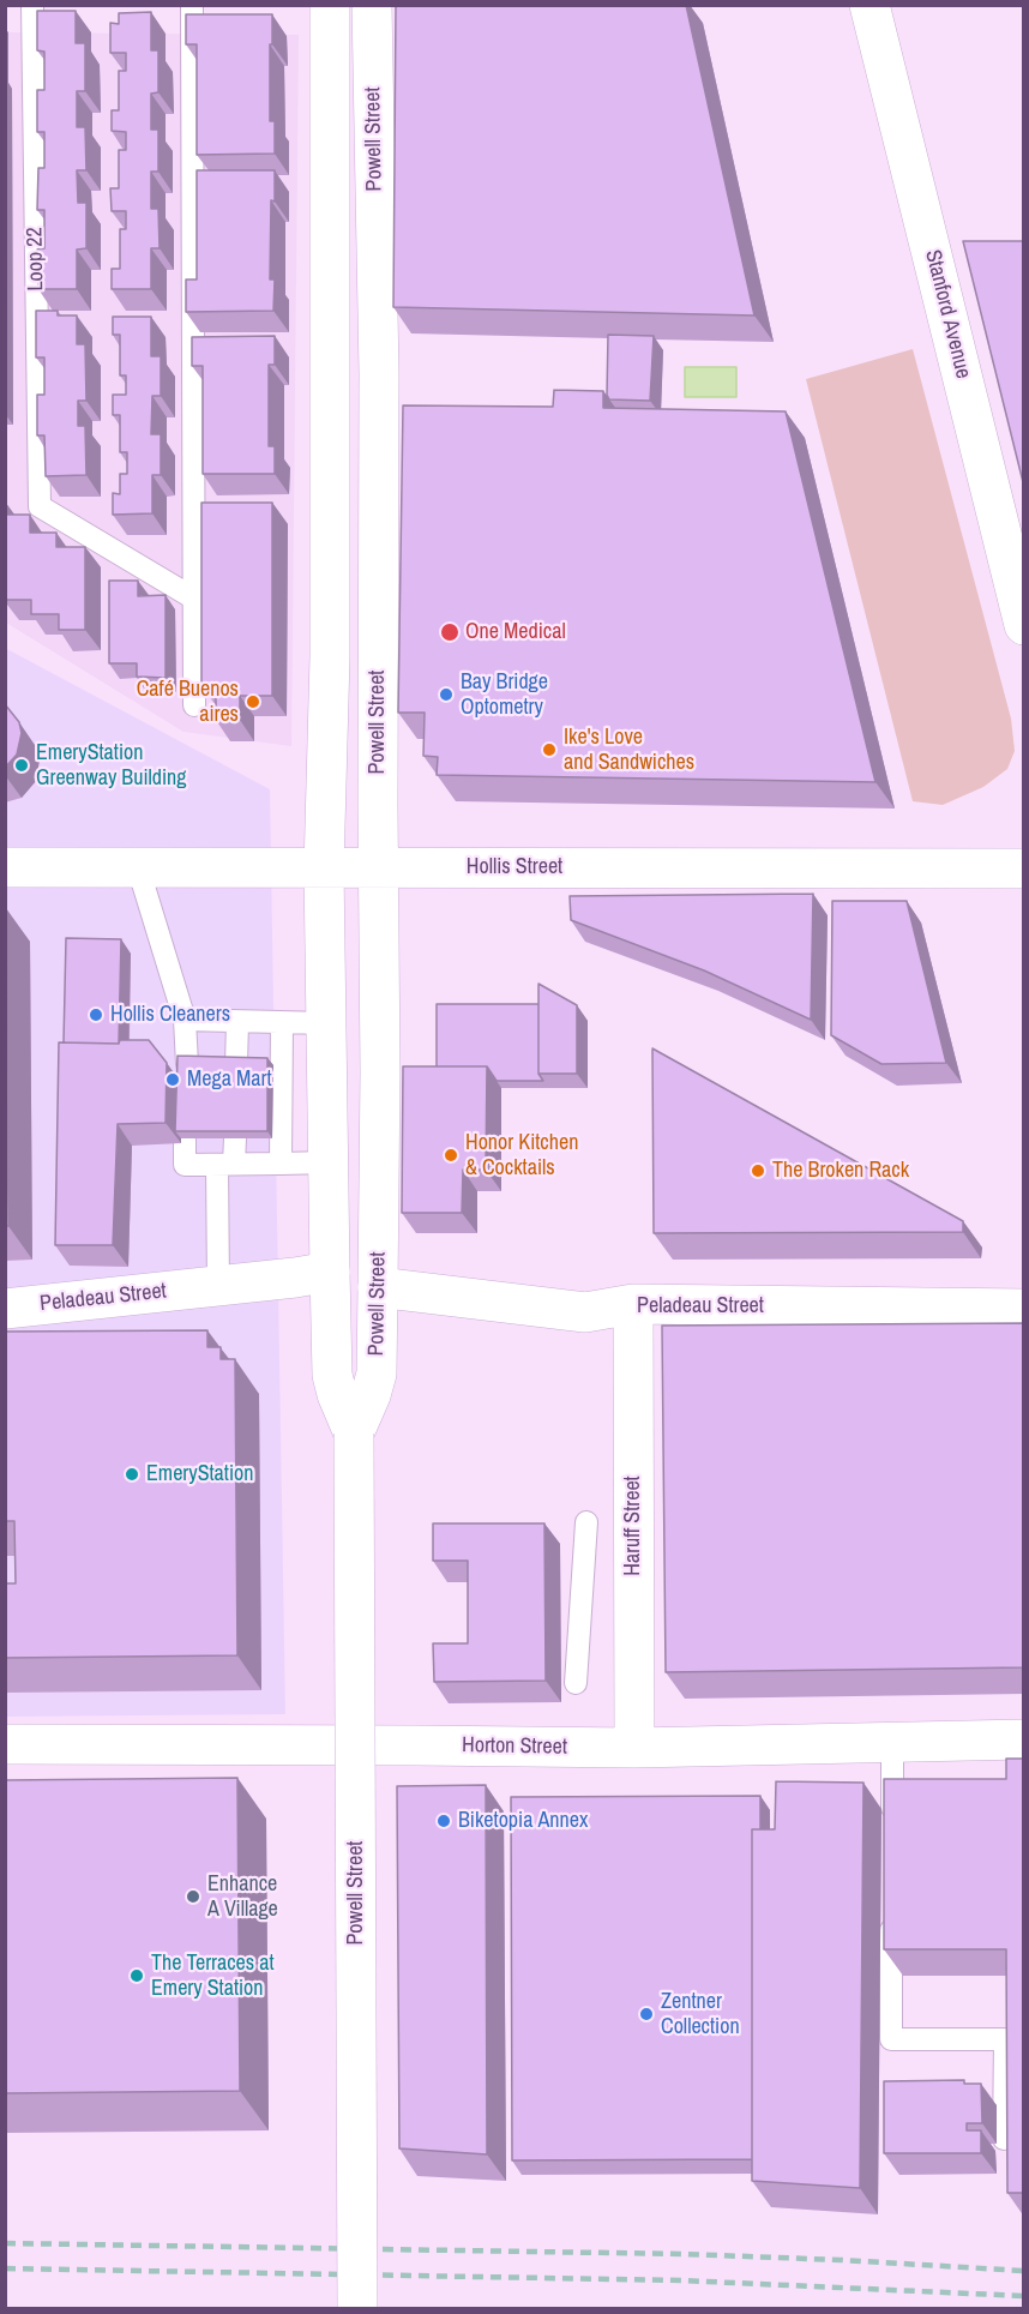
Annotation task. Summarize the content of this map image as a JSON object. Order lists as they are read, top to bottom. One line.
{"streets":{"street":["Powell Street","Stanford Avenue","Hollis Street","Peladeau Street","Haruff Street","Horton Street"],"lane":["Loop 22"]},"crossings":[["Powell Street","Hollis Street"],["Powell Street","Peladeau Street"],["Peladeau Street","Haruff Street"],["Haruff Street","Horton Street"]],"places":["One Medical","Bay Bridge Optometry","Café Buenos aires","Ike's Love and Sandwiches","EmeryStation Greenway Building","Hollis Cleaners","Mega Mart","Honor Kitchen & Cocktails","The Broken Rack","EmeryStation","Biketopia Annex","Enhance A Village","The Terraces at Emery Station","Zentner Collection"]}
